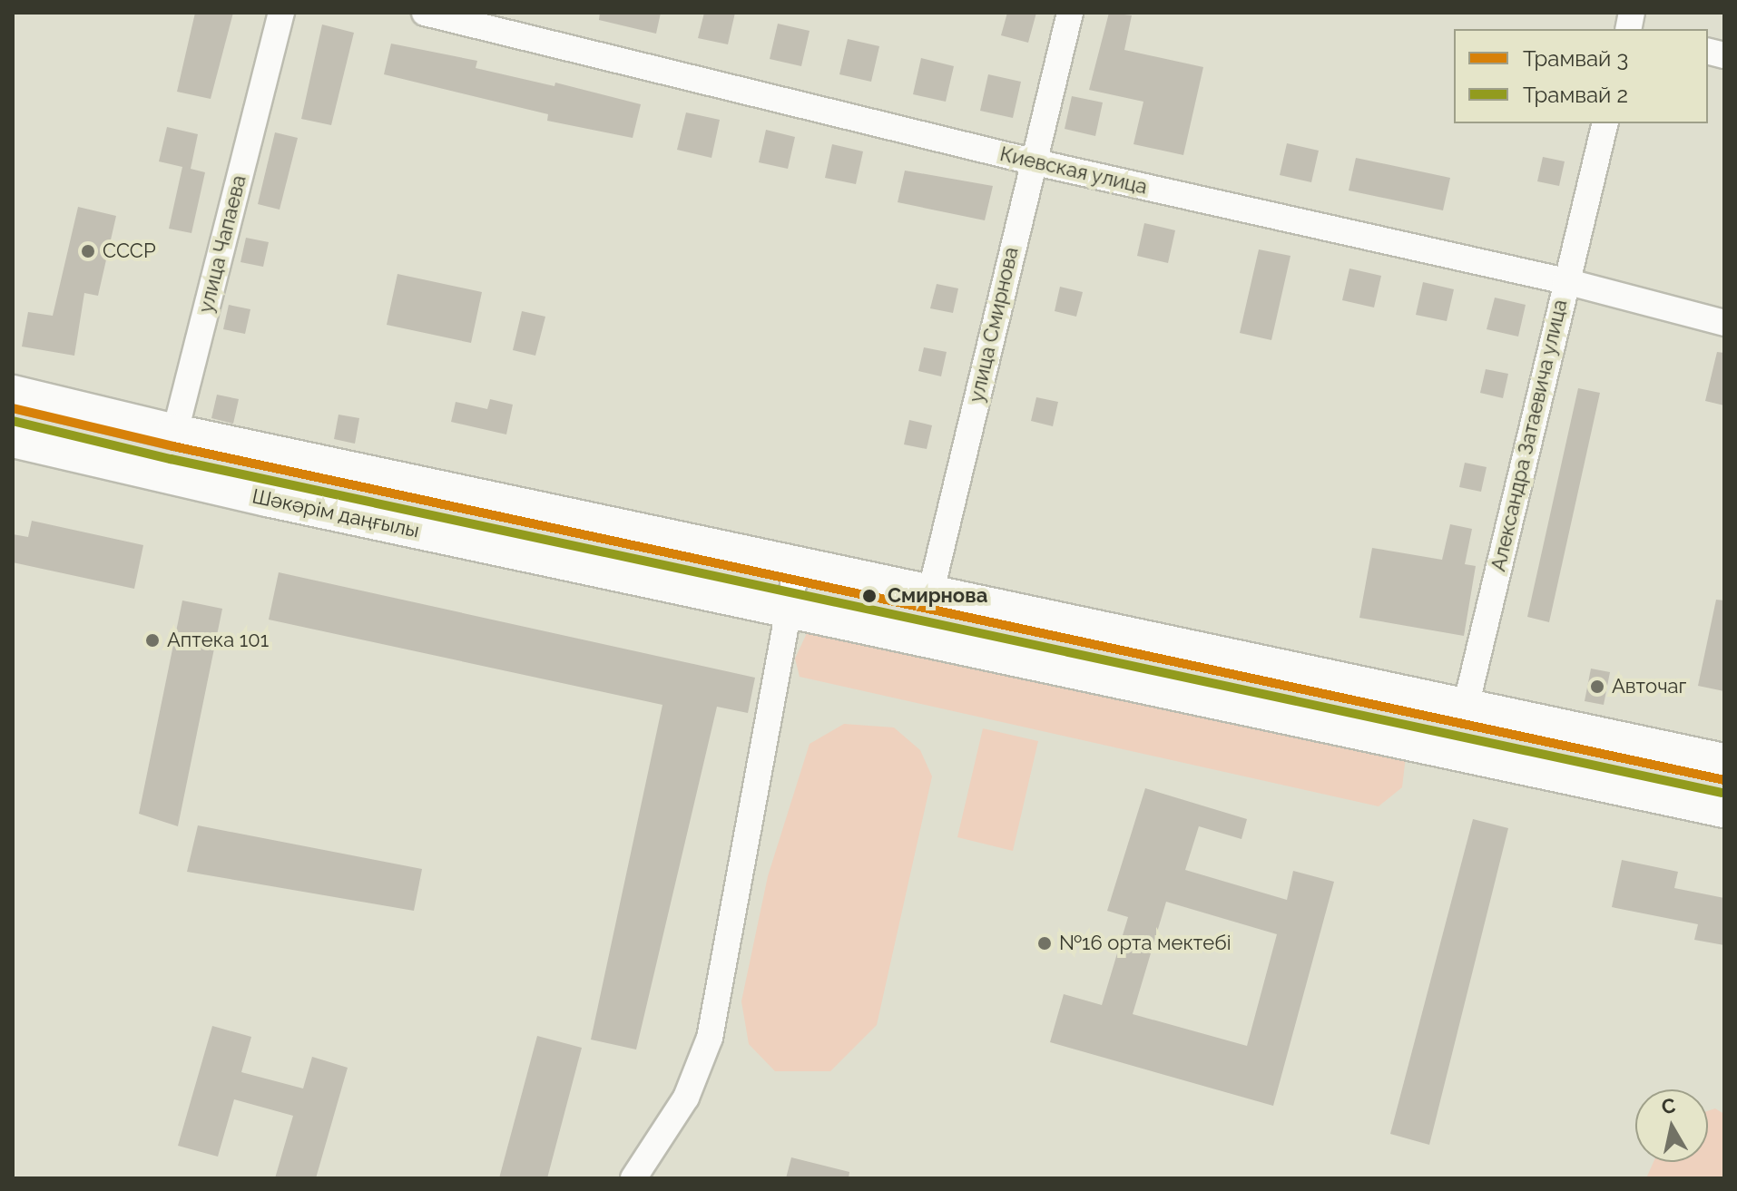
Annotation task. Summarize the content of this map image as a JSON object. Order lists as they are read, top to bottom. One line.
{"streets":{"main road":["улица Чапаева","улица Смирнова","Александра Затаевича улица","Шәкәрім даңғылы"],"street":["Киевская улица"]},"crossings":[["Киевская улица","улица Смирнова"],["Киевская улица","Александра Затаевича улица"],["улица Чапаева","Шәкәрім даңғылы"],["улица Смирнова","Шәкәрім даңғылы"],["Александра Затаевича улица","Шәкәрім даңғылы"]],"places":["СССР","Смирнова","Аптека 101","Авточаг","№16 орта мектебі"],"lines":["tram line 3","tram line 2"],"legend":["Трамвай 3","Трамвай 2"],"north":"top"}
